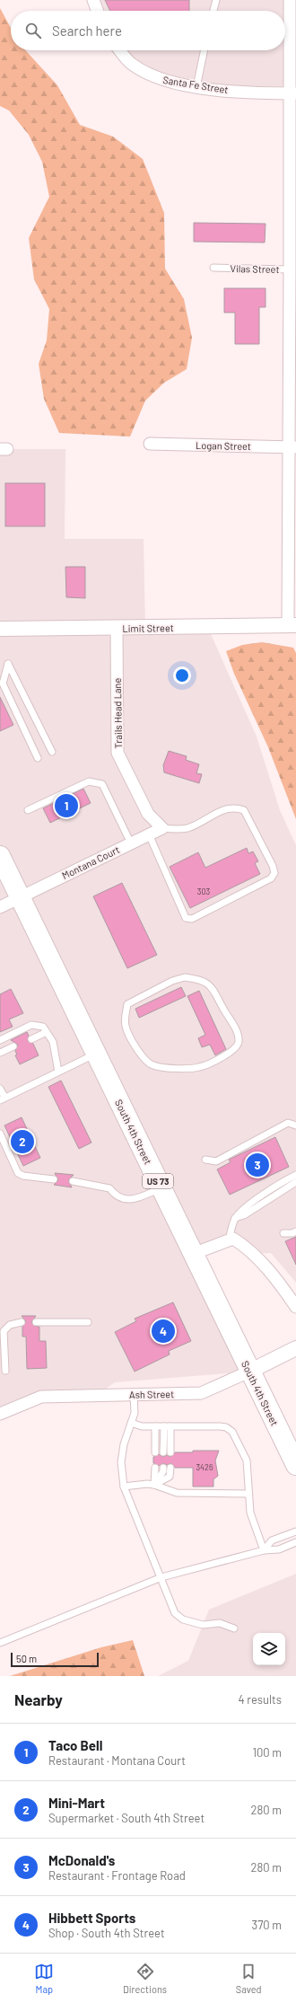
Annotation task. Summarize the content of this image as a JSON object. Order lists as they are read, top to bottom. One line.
{"streets":{"highway":["South 4th Street","US 73"],"street":["Santa Fe Street","Logan Street","Limit Street","Trails Head Lane","Montana Court","Ash Street"],"lane":["Vilas Street"]},"crossings":[["Limit Street","Trails Head Lane"],["Trails Head Lane","Montana Court"],["Montana Court","South 4th Street"],["South 4th Street","Ash Street"]],"house_numbers":["303","3426"],"scale_bar":"50 m","page":{"search":"Search here","pins":["1","2","3","4"],"scale":"50 m","heading":["Nearby","4 results"],"list":[{"mark":"1","name":"Taco Bell","note":"Restaurant · Montana Court","value":"100 m"},{"mark":"2","name":"Mini-Mart","note":"Supermarket · South 4th Street","value":"280 m"},{"mark":"3","name":"McDonald's","note":"Restaurant · Frontage Road","value":"280 m"},{"mark":"4","name":"Hibbett Sports","note":"Shop · South 4th Street","value":"370 m"}],"nav":["Map","Directions","Saved"]}}
